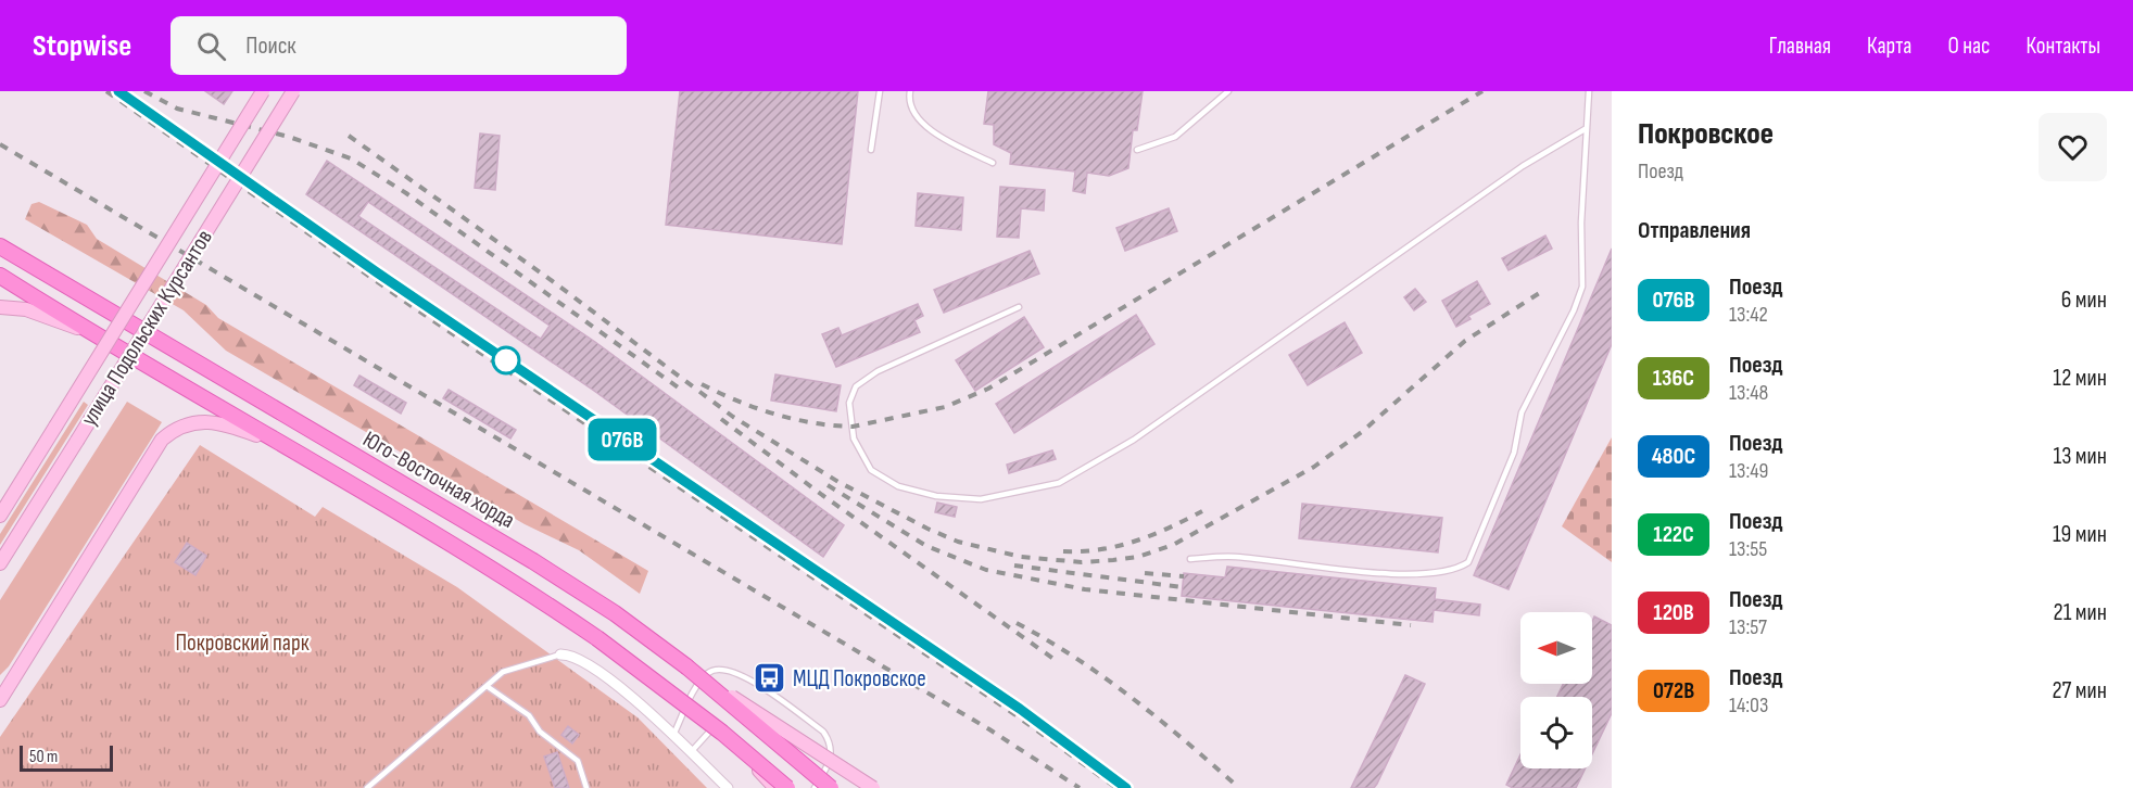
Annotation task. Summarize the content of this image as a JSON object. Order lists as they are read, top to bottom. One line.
{"streets":{"main road":["улица Подольских Курсантов","Юго-Восточная хорда"]},"parks":["Покровский парк"],"places":{"bus stop":["МЦД Покровское"]},"scale_bar":"50 m","north":"left","page":{"header":"Stopwise","search":"Поиск","nav":["Главная","Карта","О нас","Контакты"],"on_map":"076В","heading":[["Покровское","Поезд"],"Отправления"],"list":[{"mark":"076В","name":"Поезд","note":"13:42","value":"6 мин"},{"mark":"136С","name":"Поезд","note":"13:48","value":"12 мин"},{"mark":"480С","name":"Поезд","note":"13:49","value":"13 мин"},{"mark":"122С","name":"Поезд","note":"13:55","value":"19 мин"},{"mark":"120В","name":"Поезд","note":"13:57","value":"21 мин"},{"mark":"072В","name":"Поезд","note":"14:03","value":"27 мин"}],"scale":"50 m"}}
